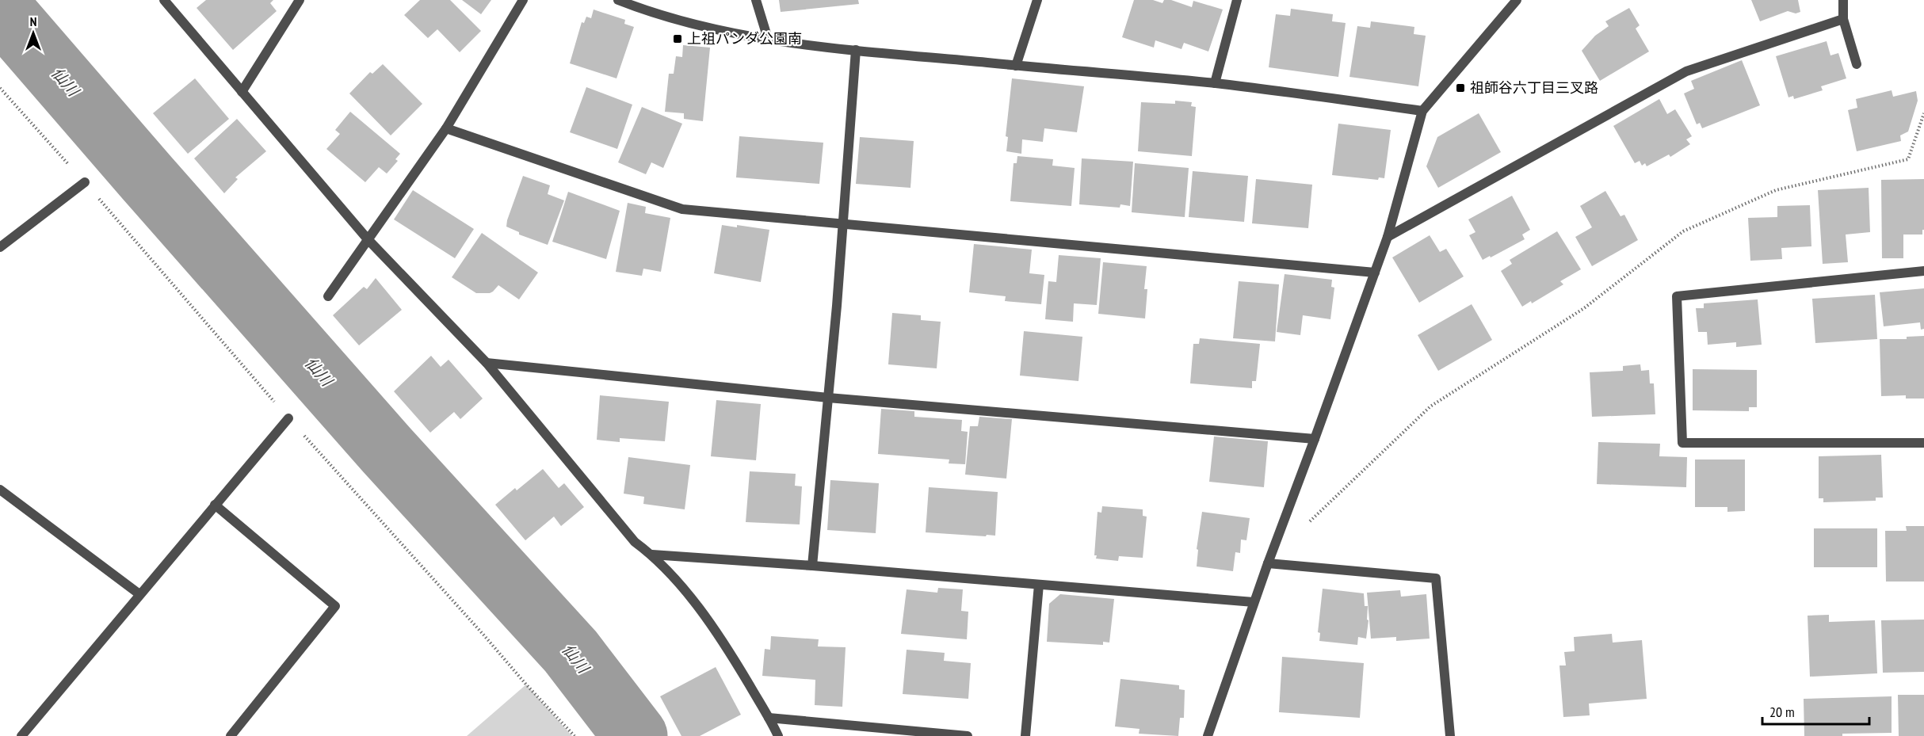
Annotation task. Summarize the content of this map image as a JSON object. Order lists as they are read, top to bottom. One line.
{"water":["仙川"],"places":{"transit":["上祖パンダ公園南","祖師谷六丁目三叉路"]},"scale_bar":"20 m","north":"top"}
